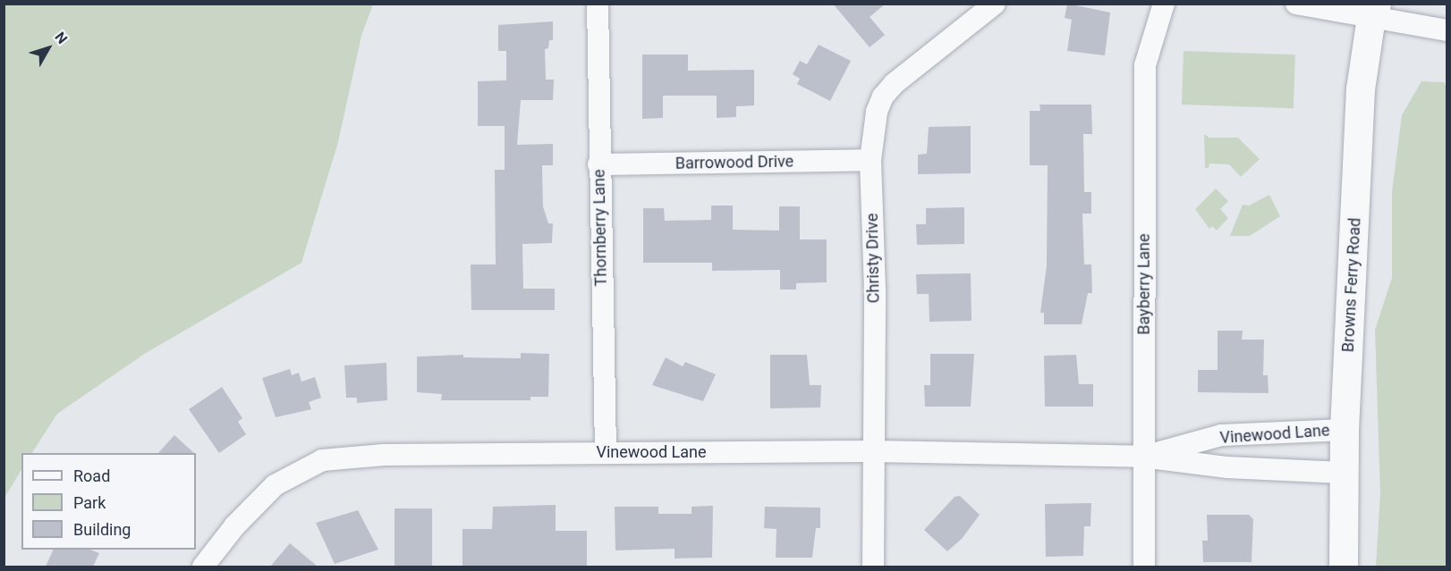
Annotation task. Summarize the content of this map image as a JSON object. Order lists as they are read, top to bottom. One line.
{"streets":{"street":["Barrowood Drive","Thornberry Lane","Christy Drive","Bayberry Lane","Browns Ferry Road","Vinewood Lane"]},"crossings":[["Barrowood Drive","Thornberry Lane"],["Barrowood Drive","Christy Drive"],["Thornberry Lane","Vinewood Lane"],["Christy Drive","Vinewood Lane"],["Bayberry Lane","Vinewood Lane"],["Browns Ferry Road","Vinewood Lane"]],"legend":["Road","Park","Building"],"north":"top right"}
